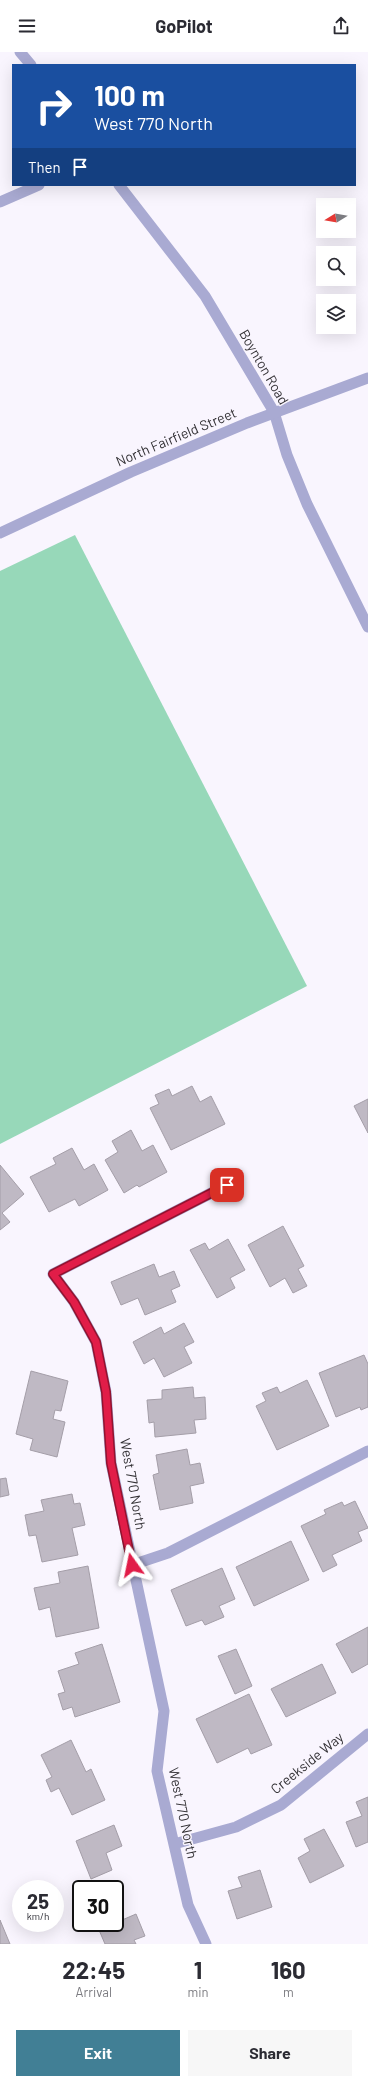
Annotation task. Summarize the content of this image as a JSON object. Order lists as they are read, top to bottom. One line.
{"streets":{"street":["Boynton Road","North Fairfield Street","West 770 North","Creekside Way"]},"crossings":[["Boynton Road","North Fairfield Street"],["West 770 North","Creekside Way"]],"north":"left","page":{"header":"GoPilot","turn":["100 m","West 770 North"],"then":"Then","speed":"25 km/h","limit":"30","eta":["22:45","Arrival","1","min","160","m"],"buttons":["Exit","Share"]}}
